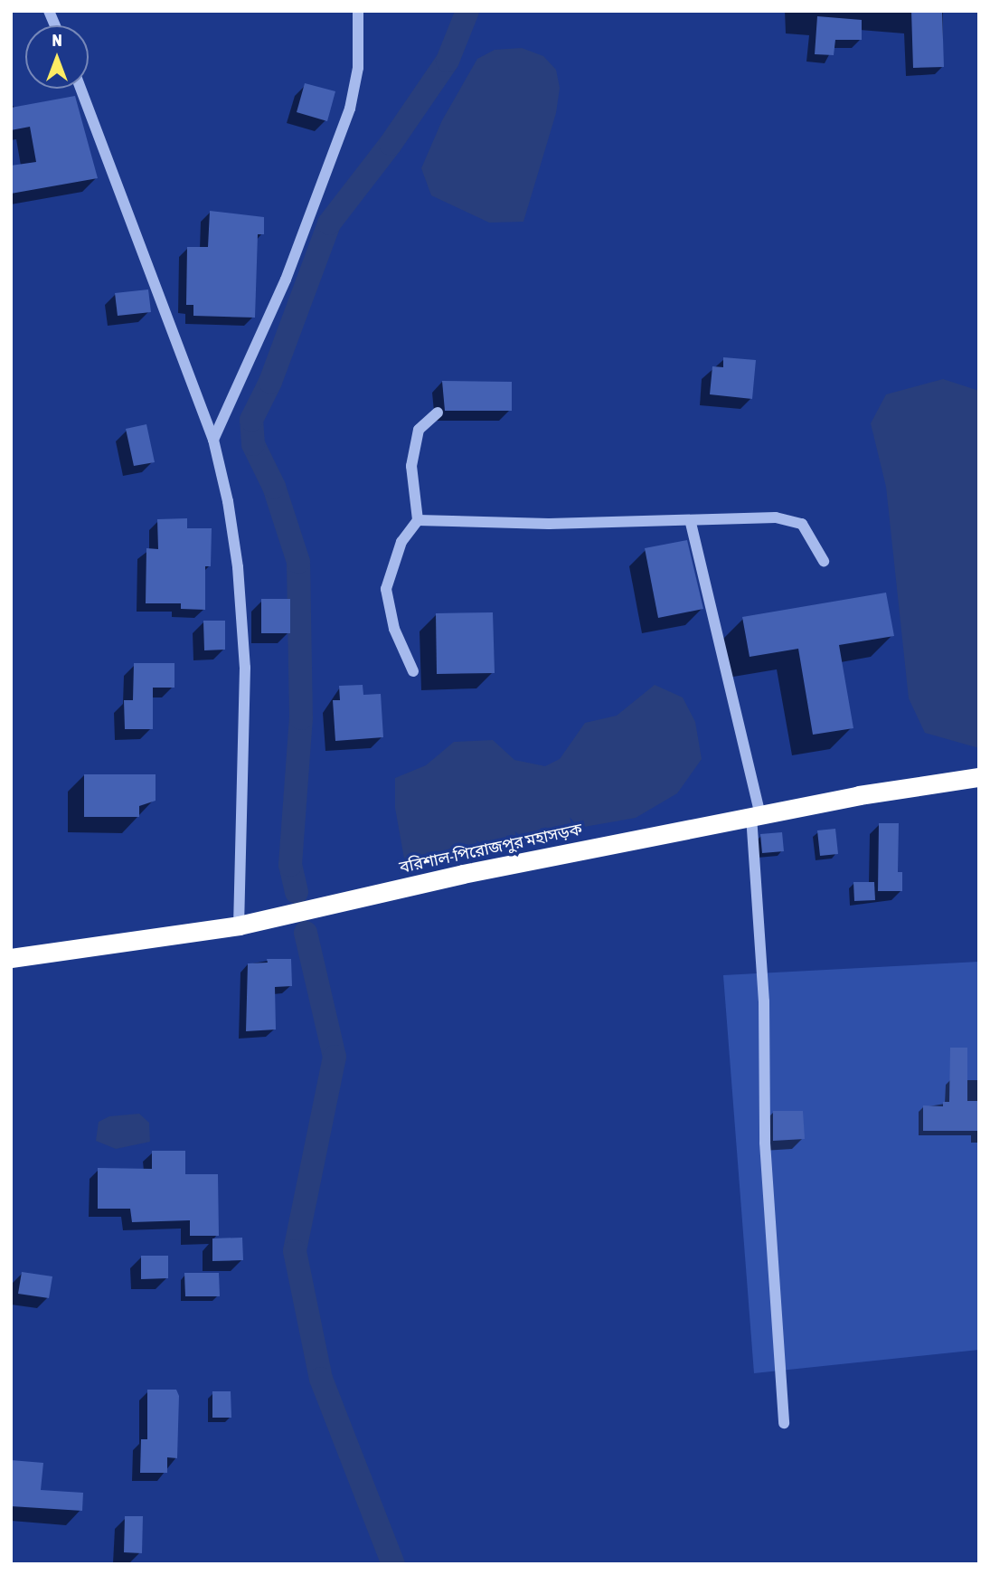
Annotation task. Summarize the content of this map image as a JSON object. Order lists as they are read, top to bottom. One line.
{"streets":{"highway":["বরিশাল-পিরোজপুর মহাসড়ক"]},"north":"top"}
